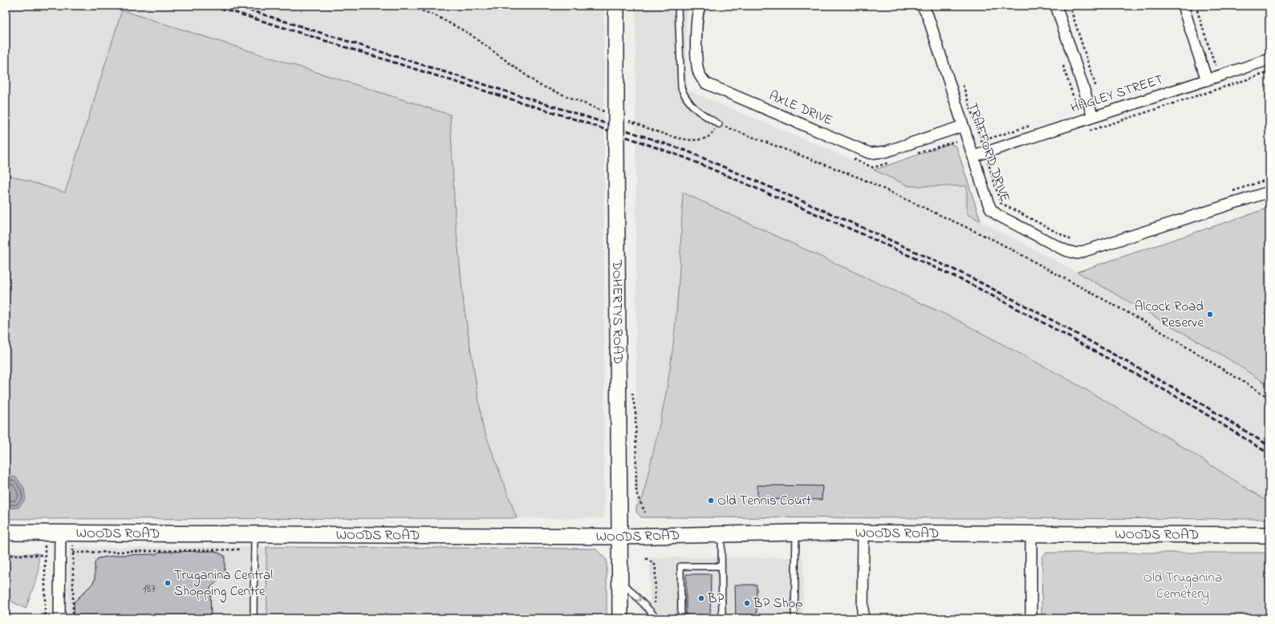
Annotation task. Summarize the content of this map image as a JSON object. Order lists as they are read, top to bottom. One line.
{"streets":{"street":["HAGLEY STREET","AXLE DRIVE","TRAFFORD DRIVE","DOHERTYS ROAD","WOODS ROAD"]},"crossings":[["HAGLEY STREET","TRAFFORD DRIVE"],["AXLE DRIVE","TRAFFORD DRIVE"],["DOHERTYS ROAD","WOODS ROAD"]],"parks":["Old Truganina Cemetery"],"places":["Alcock Road Reserve","Old Tennis Court","Truganina Central Shopping Centre","BP","BP Shop"],"house_numbers":["187"]}
